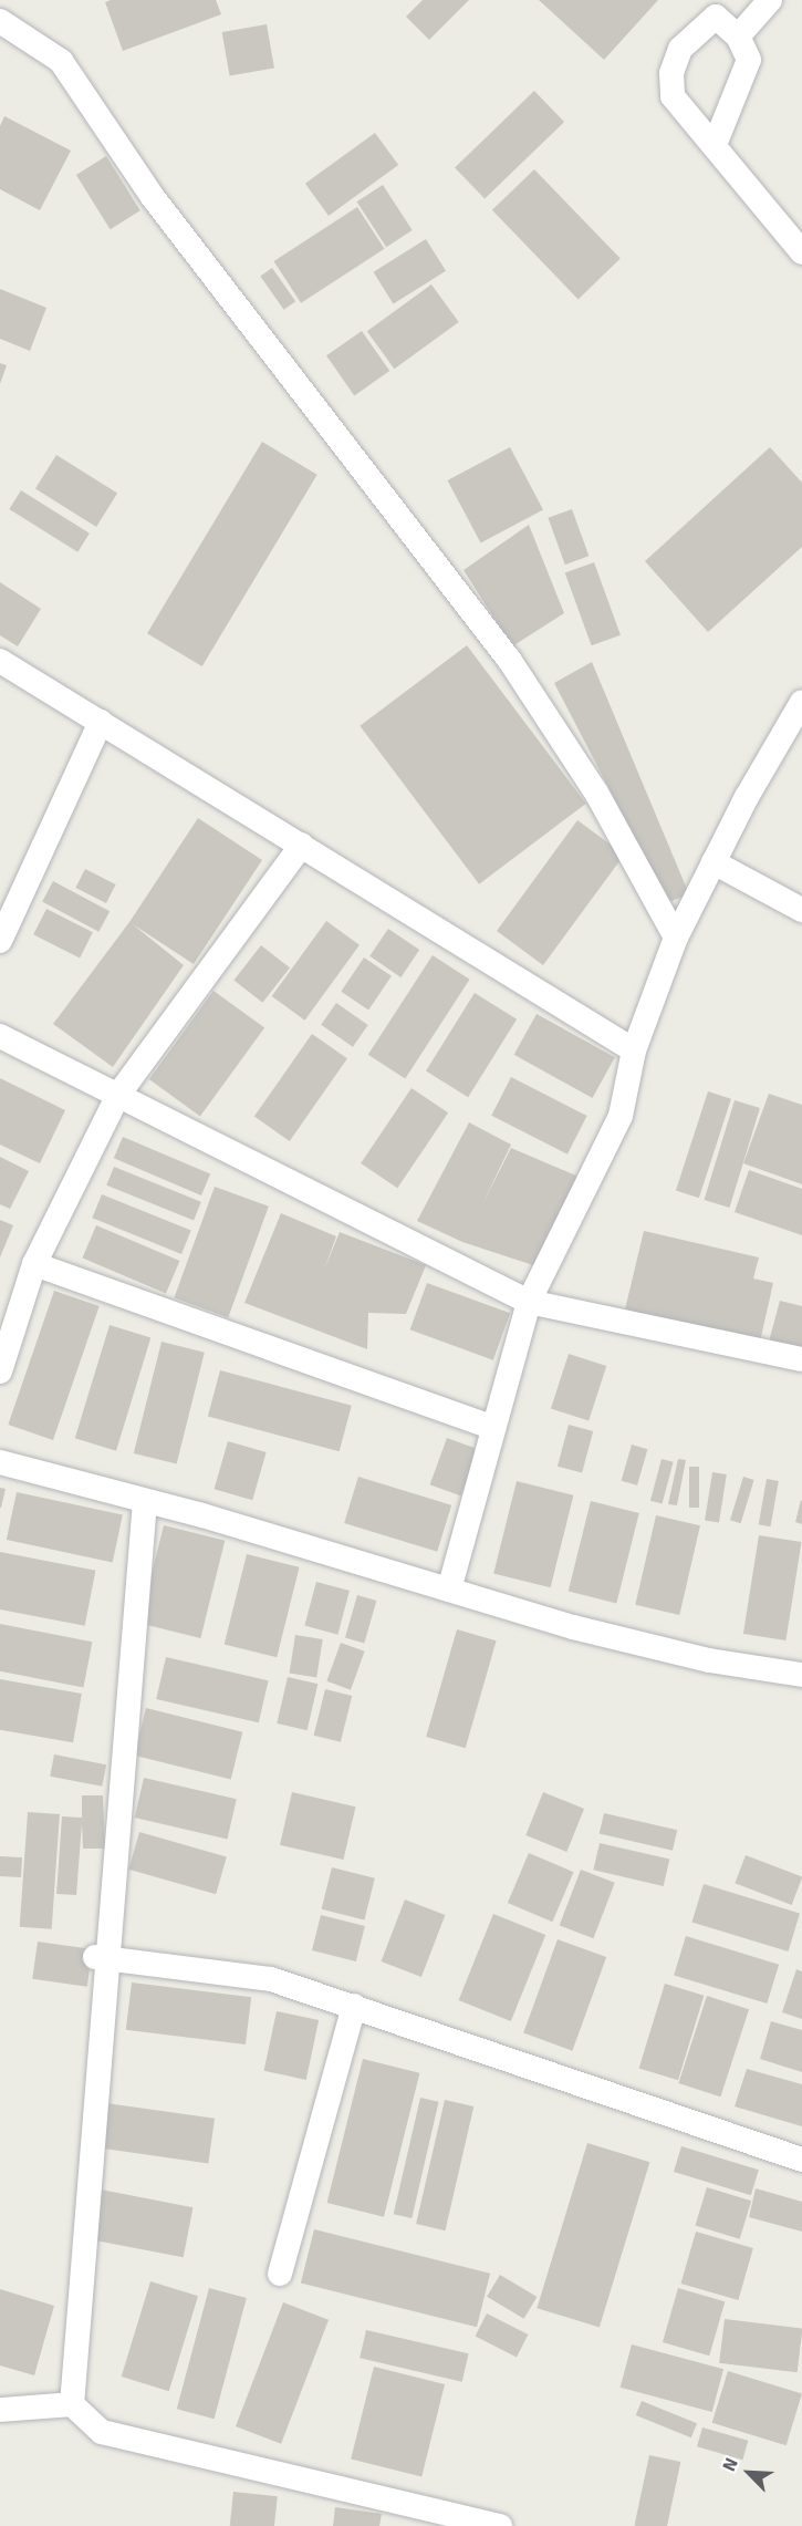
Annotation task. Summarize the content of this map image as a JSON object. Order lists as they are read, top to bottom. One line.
{"north":"top left"}
